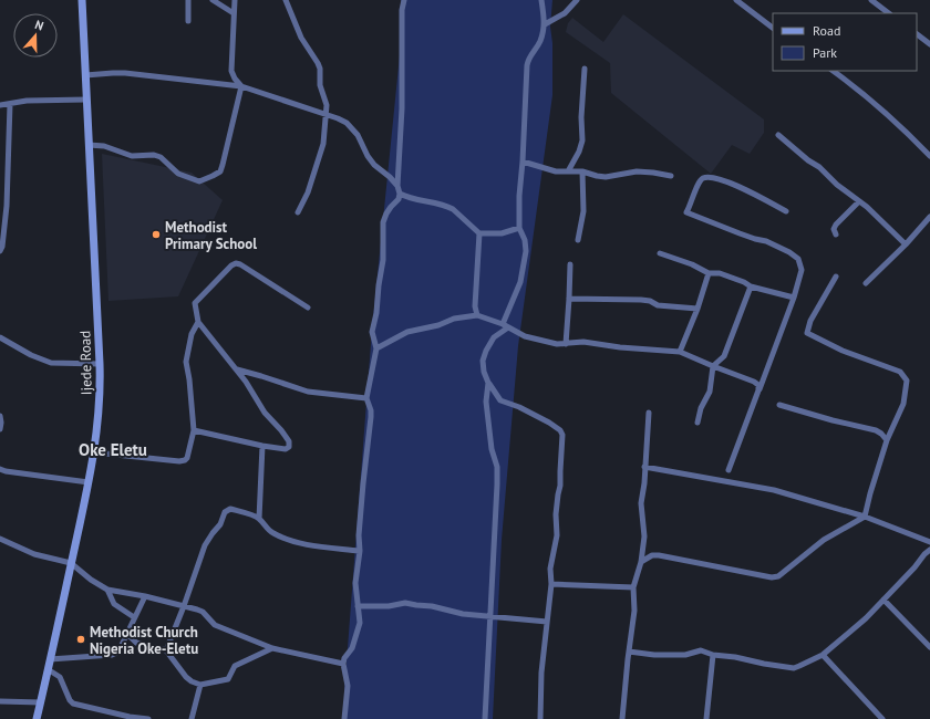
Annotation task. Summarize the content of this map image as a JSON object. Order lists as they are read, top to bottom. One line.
{"streets":{"main road":["Ijede Road"]},"districts":["Oke Eletu"],"places":["Methodist Primary School","Methodist Church Nigeria Oke-Eletu"],"legend":["Road","Park"],"north":"top"}
